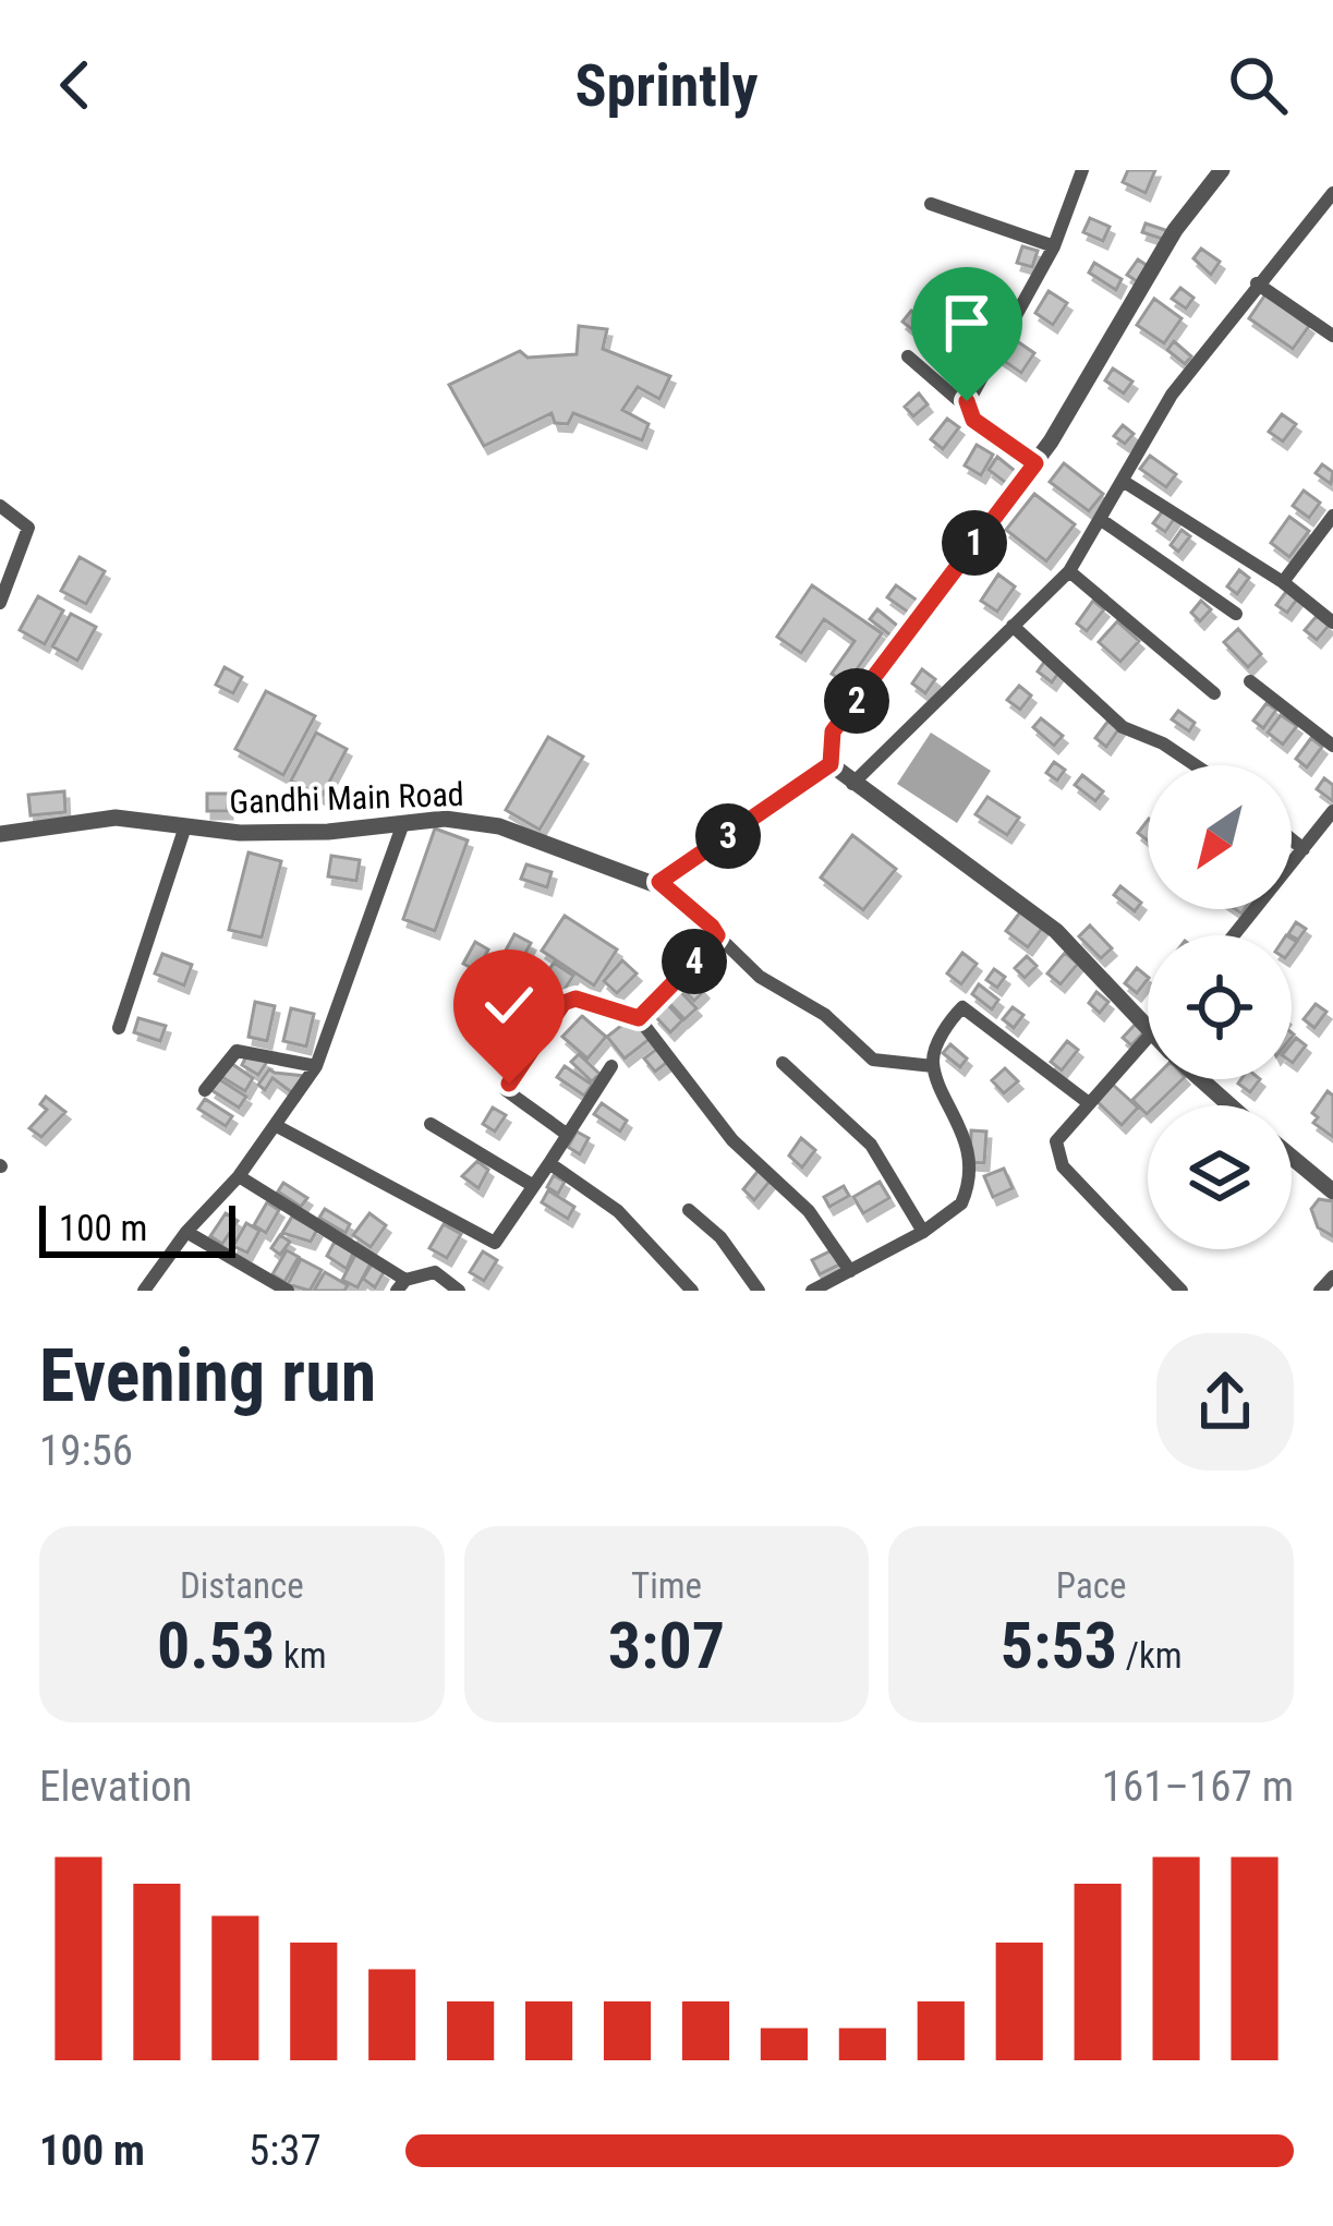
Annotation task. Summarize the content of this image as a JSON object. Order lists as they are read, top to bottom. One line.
{"streets":{"street":["Gandhi Main Road"]},"scale_bar":"100 m","north":"bottom left","page":{"header":"Sprintly","pins":["1","2","3","4"],"scale":"100 m","heading":["Evening run","19:56"],"stats":[["Distance","0.53 km"],["Time","3:07"],["Pace","5:53 /km"]],"chart":["Elevation","161–167 m"],"list":[{"name":"100 m","note":"5:37"}]}}
